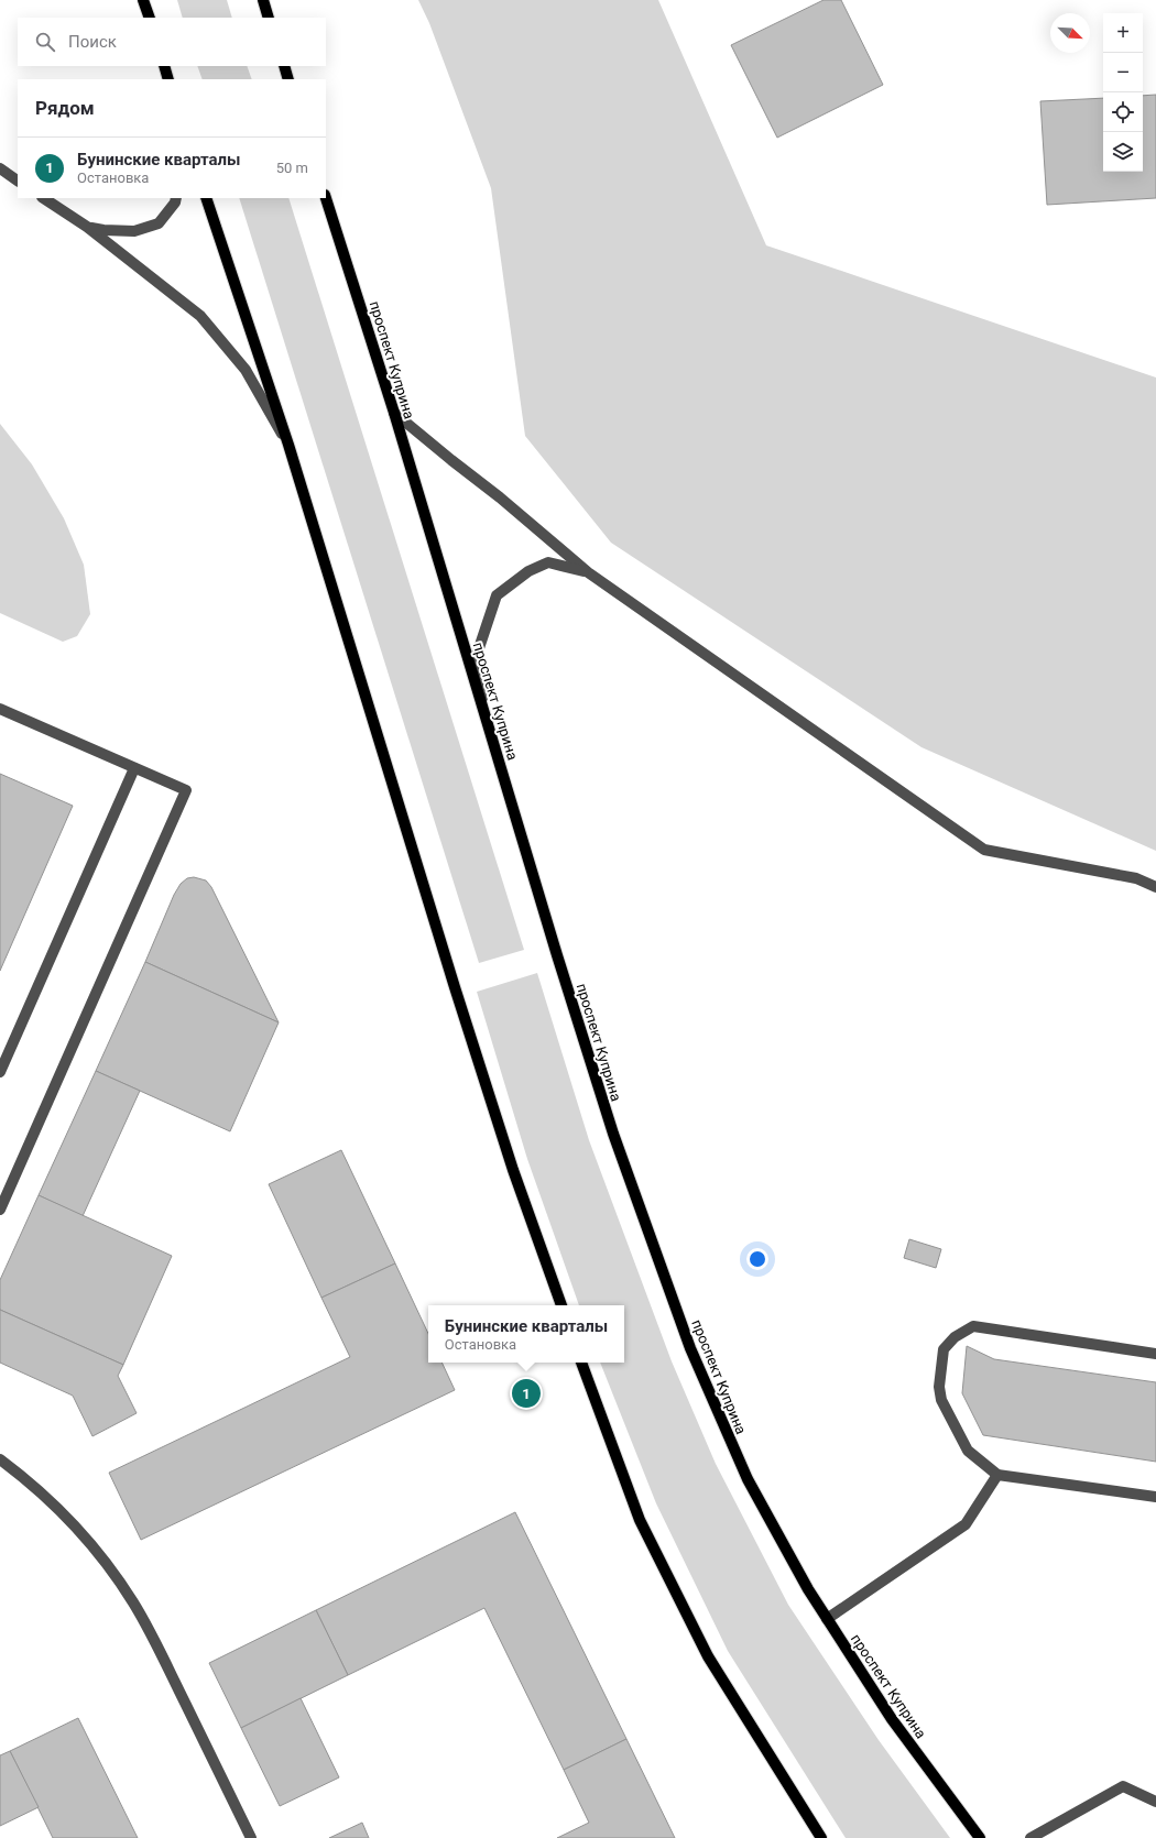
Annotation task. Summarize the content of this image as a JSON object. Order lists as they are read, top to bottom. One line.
{"streets":{"main road":["проспект Куприна"]},"north":"bottom right","page":{"map_buttons":["+","−"],"search":"Поиск","heading":"Рядом","list":[{"mark":"1","name":"Бунинские кварталы","note":"Остановка","value":"50 m"}],"popup":["Бунинские кварталы","Остановка"],"pins":"1"}}
